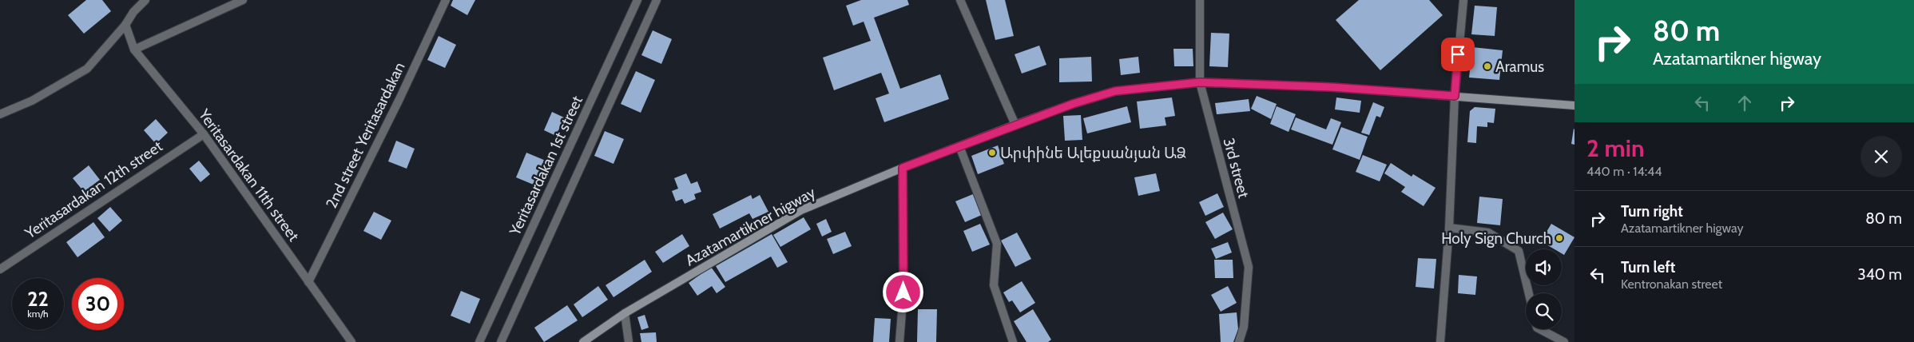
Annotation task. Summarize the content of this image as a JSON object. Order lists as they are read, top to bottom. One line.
{"streets":{"main road":["Azatamartikner higway"],"street":["2nd street Yeritasardakan","Yeritasardakan 1st street","3rd street","Yeritasardakan 11th street","Yeritasardakan 12th street"]},"crossings":[["2nd street Yeritasardakan","Yeritasardakan 11th street"],["3rd street","Azatamartikner higway"],["Yeritasardakan 11th street","Yeritasardakan 12th street"]],"places":["Aramus","Արփինե Ալեքսանյան ԱՁ","Holy Sign Church"],"page":{"turn":["80 m","Azatamartikner higway"],"heading":["2 min","440 m · 14:44"],"list":[{"name":"Turn right","note":"Azatamartikner higway","value":"80 m"},{"name":"Turn left","note":"Kentronakan street","value":"340 m"}],"speed":"22 km/h","limit":"30"}}
